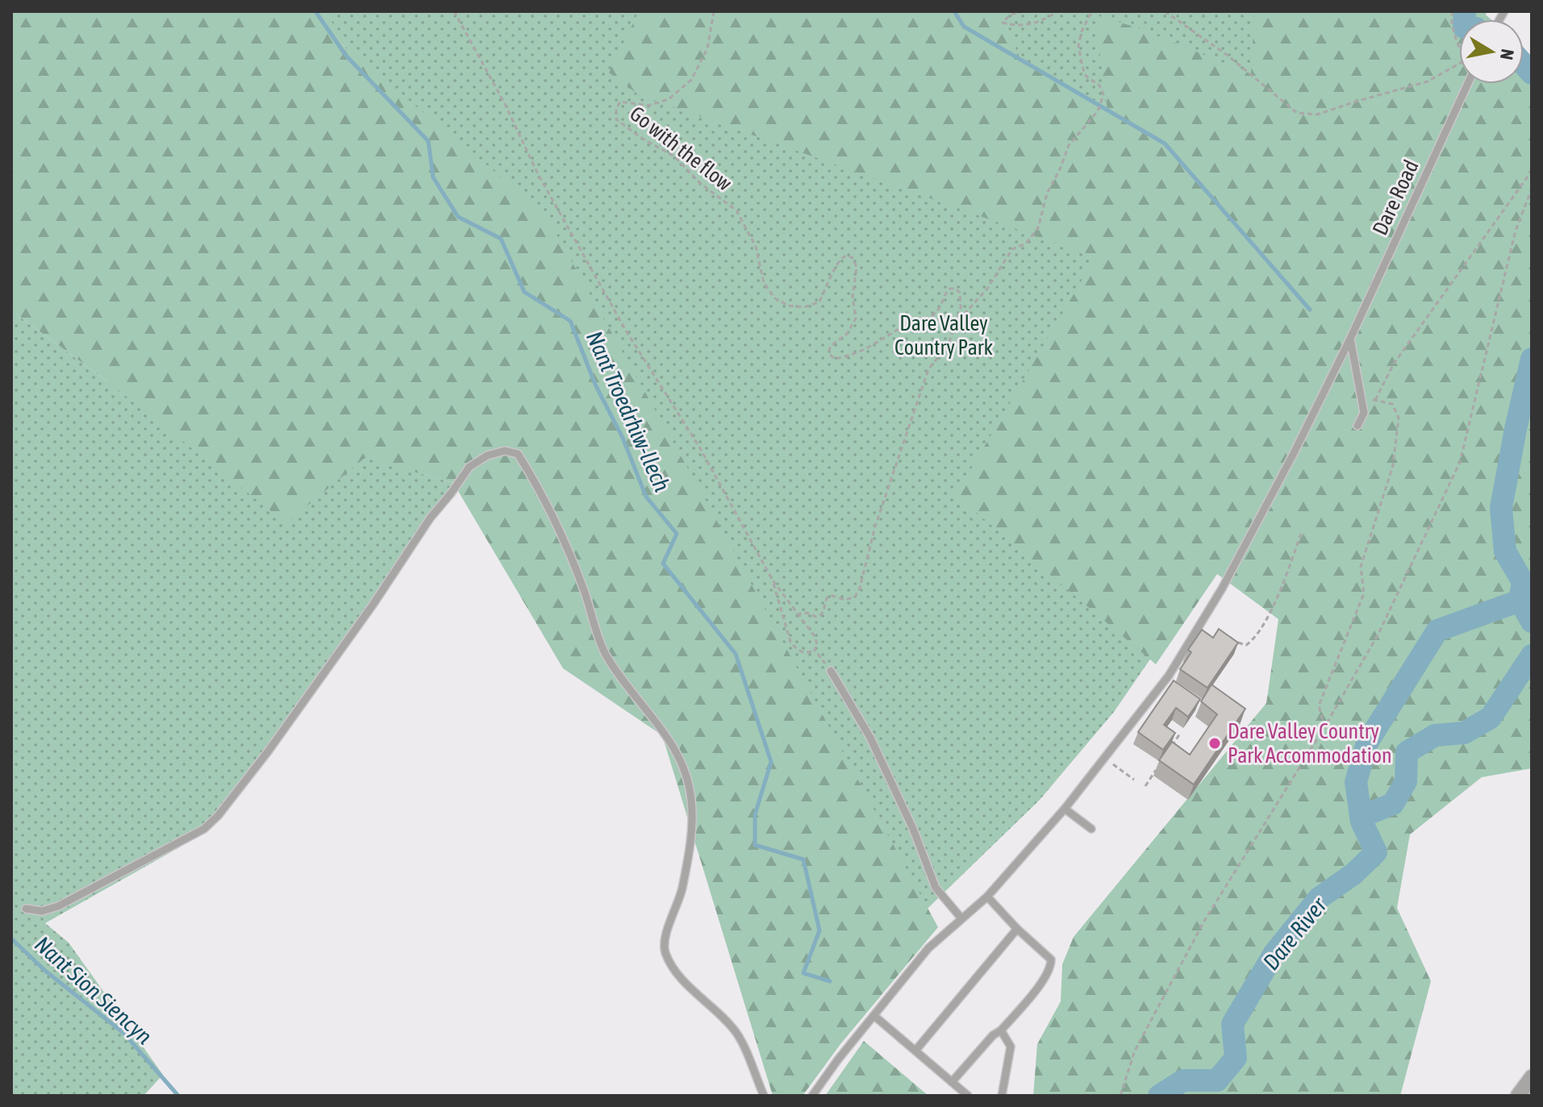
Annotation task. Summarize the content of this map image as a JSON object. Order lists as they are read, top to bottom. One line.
{"streets":{"lane":["Dare Road"],"path":["Go with the flow"]},"water":["Nant Troedrhiw-llech","Dare River","Nant Sion Siencyn"],"parks":["Dare Valley Country Park"],"places":["Dare Valley Country Park Accommodation"],"north":"right"}
